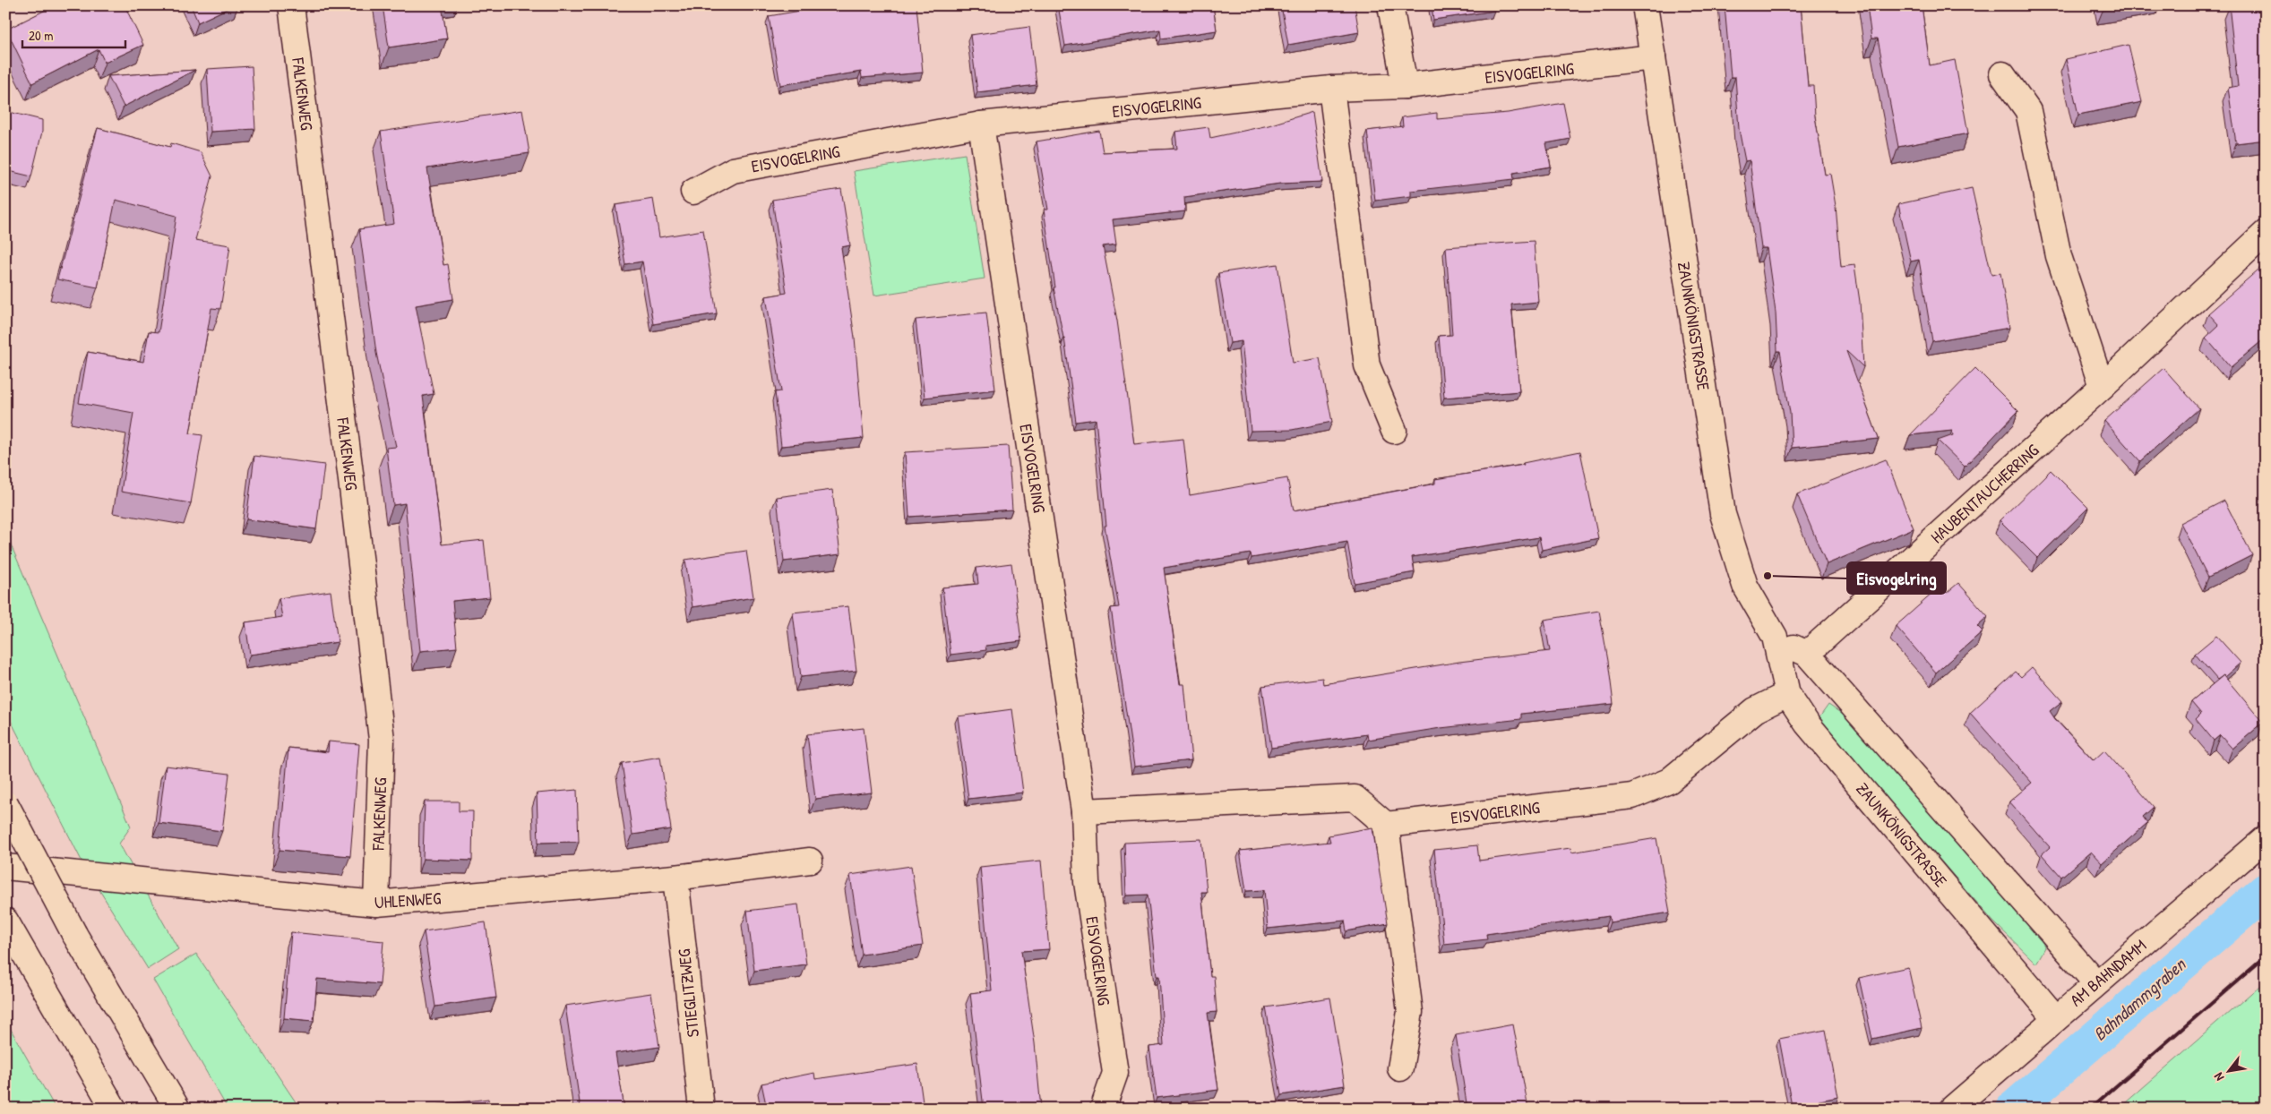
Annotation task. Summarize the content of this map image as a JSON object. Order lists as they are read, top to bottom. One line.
{"streets":{"main road":["EISVOGELRING","FALKENWEG","ZAUNKÖNIGSTRASSE","HAUBENTAUCHERRING","UHLENWEG","AM BAHNDAMM","STIEGLITZWEG"]},"crossings":[["EISVOGELRING","ZAUNKÖNIGSTRASSE"],["FALKENWEG","UHLENWEG"],["ZAUNKÖNIGSTRASSE","AM BAHNDAMM"],["UHLENWEG","STIEGLITZWEG"]],"water":["Bahndammgraben"],"places":["Eisvogelring"],"scale_bar":"20 m","north":"bottom left"}
